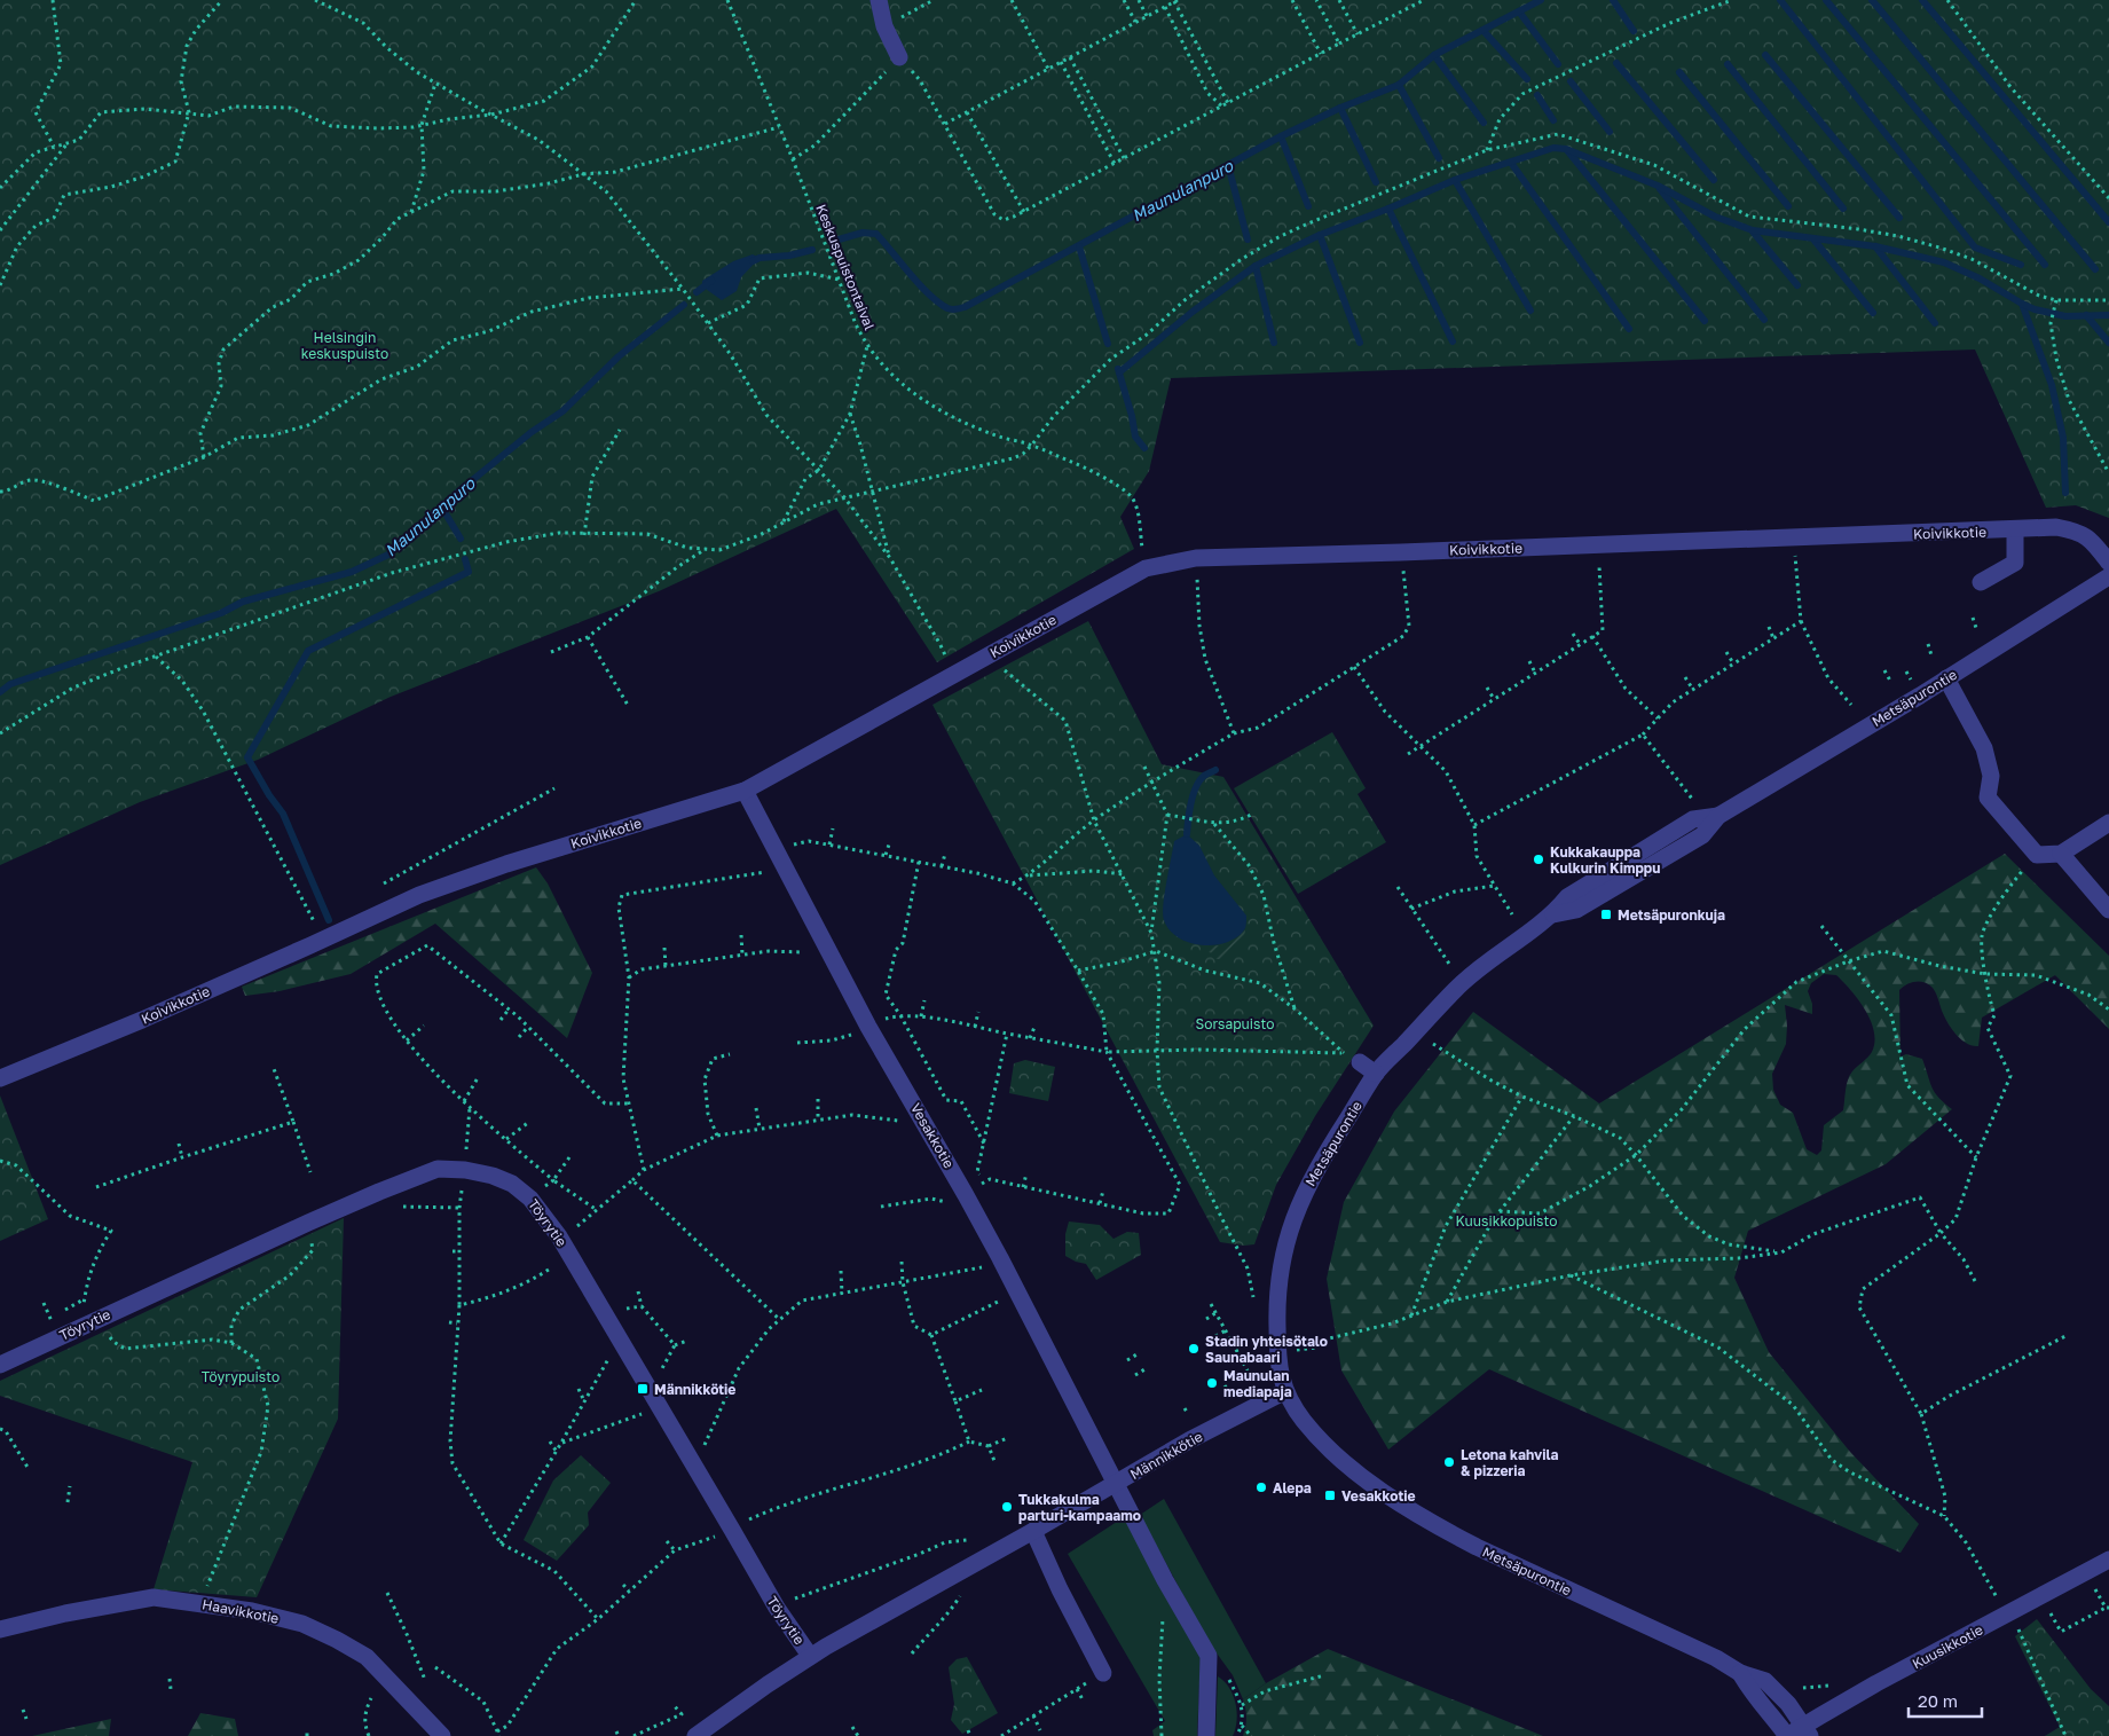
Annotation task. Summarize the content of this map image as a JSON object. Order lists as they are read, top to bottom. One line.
{"streets":{"street":["Koivikkotie","Metsäpurontie","Vesakkotie","Töyrytie","Männikkötie","Haavikkotie","Kuusikkotie"],"path":["Keskuspuistontaival"]},"crossings":[["Keskuspuistontaival","Koivikkotie"],["Koivikkotie","Vesakkotie"],["Metsäpurontie","Männikkötie"],["Metsäpurontie","Kuusikkotie"],["Vesakkotie","Männikkötie"],["Töyrytie","Männikkötie"]],"water":["Maunulanpuro"],"parks":["Helsingin keskuspuisto","Sorsapuisto","Kuusikkopuisto","Töyrypuisto"],"places":{"other":["Kukkakauppa Kulkurin Kimppu","Stadin yhteisötalo Saunabaari","Maunulan mediapaja","Letona kahvila & pizzeria","Alepa","Tukkakulma parturi-kampaamo"],"transit":["Metsäpuronkuja","Männikkötie","Vesakkotie"]},"scale_bar":"20 m"}
